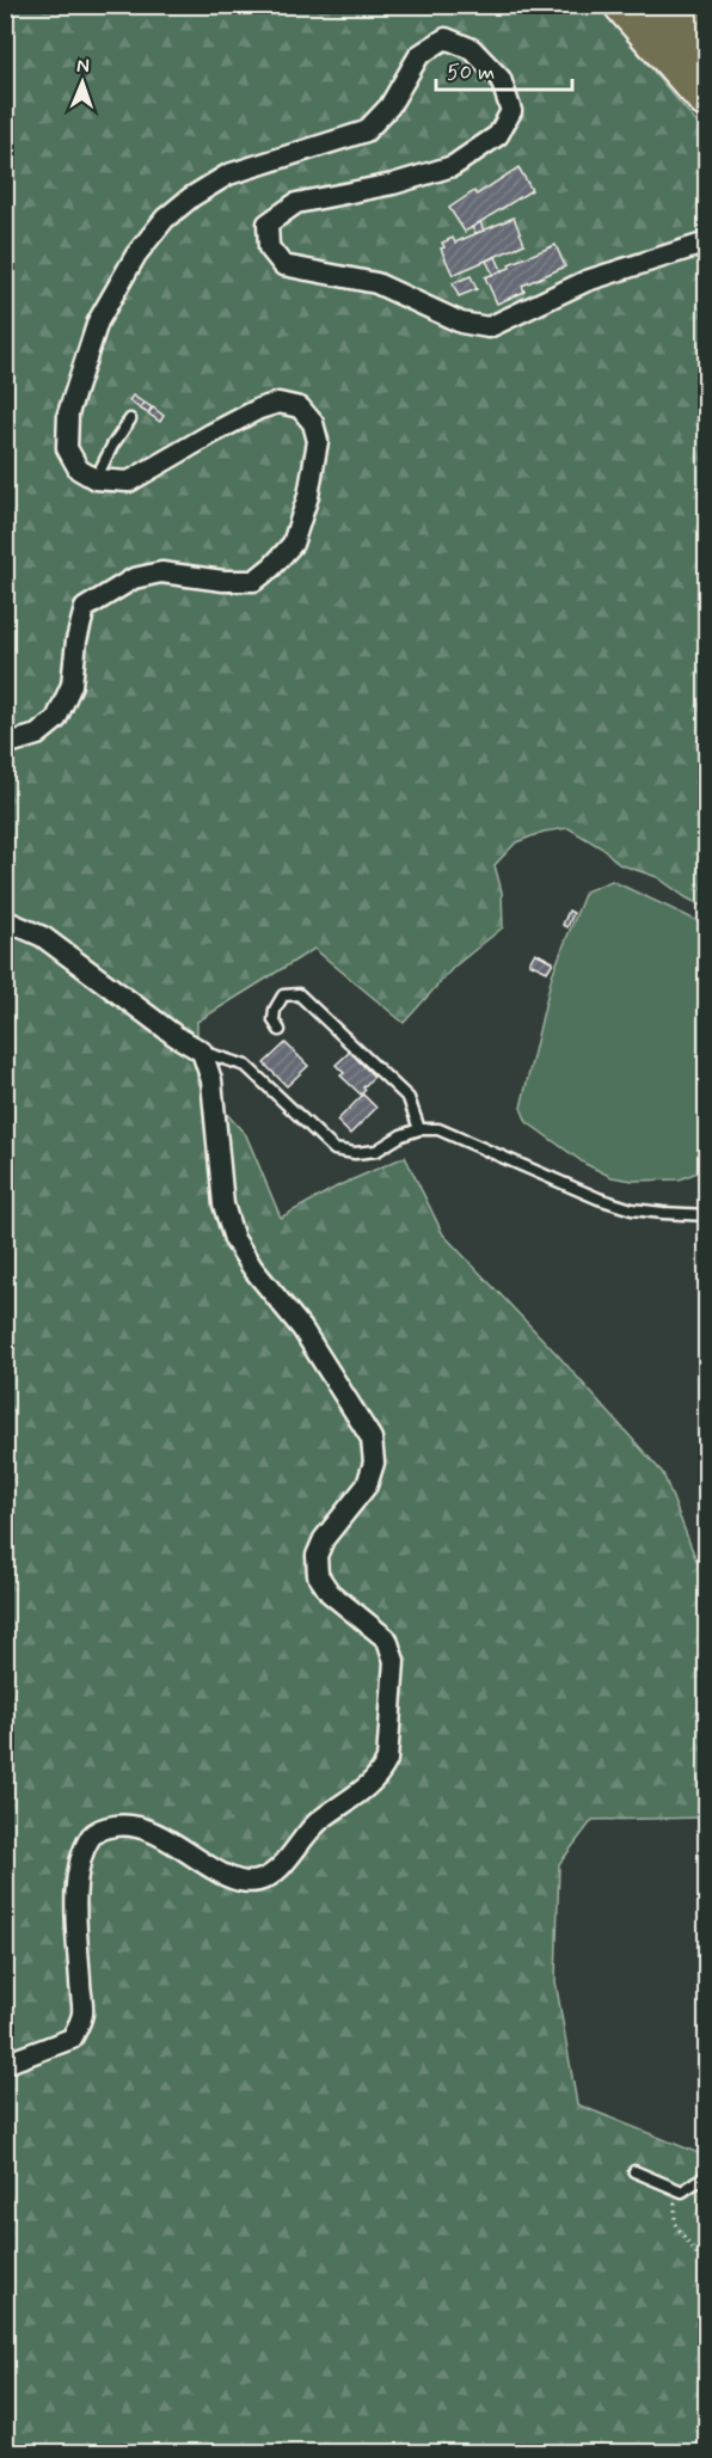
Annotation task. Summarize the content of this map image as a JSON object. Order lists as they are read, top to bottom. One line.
{"scale_bar":"50 m","north":"top"}
